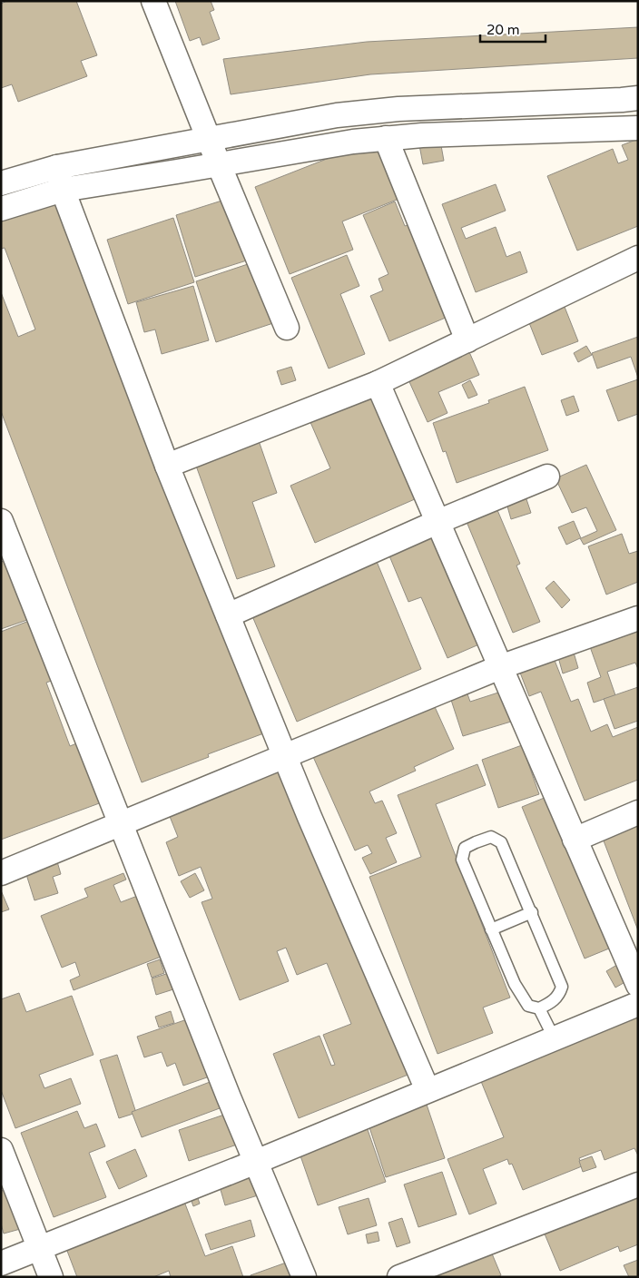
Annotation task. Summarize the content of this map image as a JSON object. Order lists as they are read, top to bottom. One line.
{"scale_bar":"20 m"}
